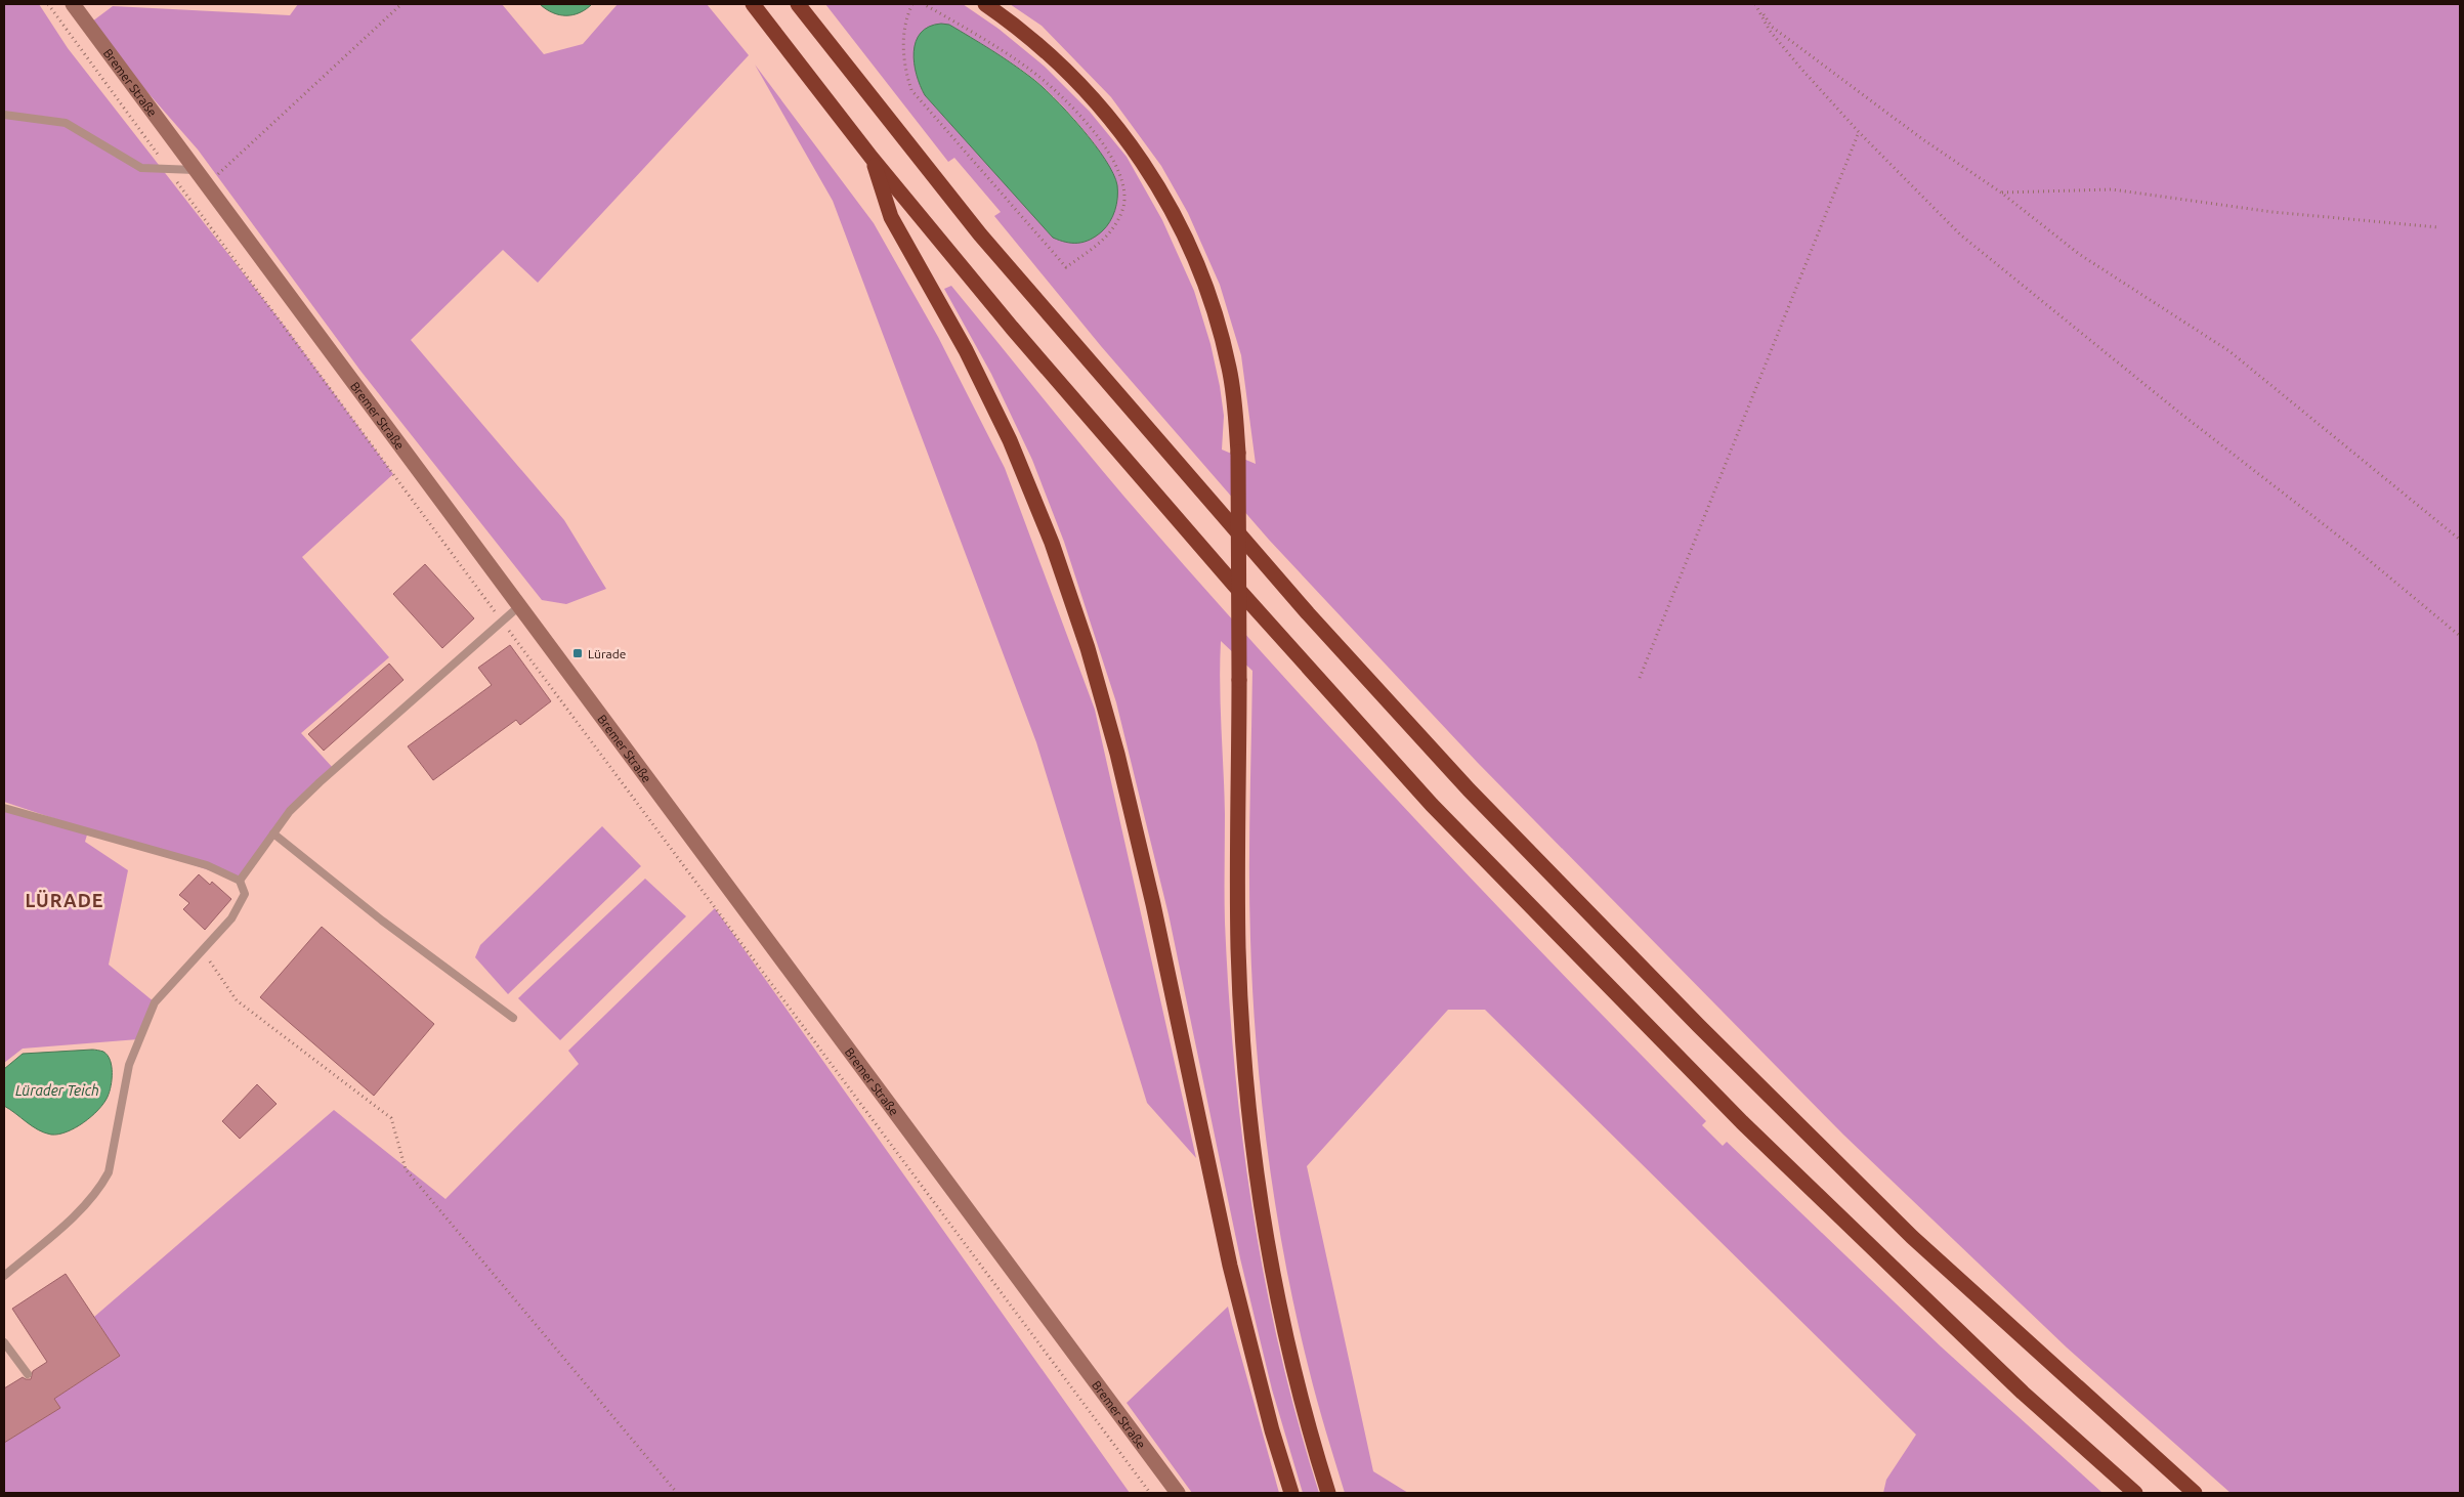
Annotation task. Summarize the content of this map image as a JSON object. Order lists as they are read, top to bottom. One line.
{"streets":{"main road":["Bremer Straße"]},"districts":["LÜRADE"],"water":["Lürader Teich"],"places":{"transit":["Lürade"]}}
